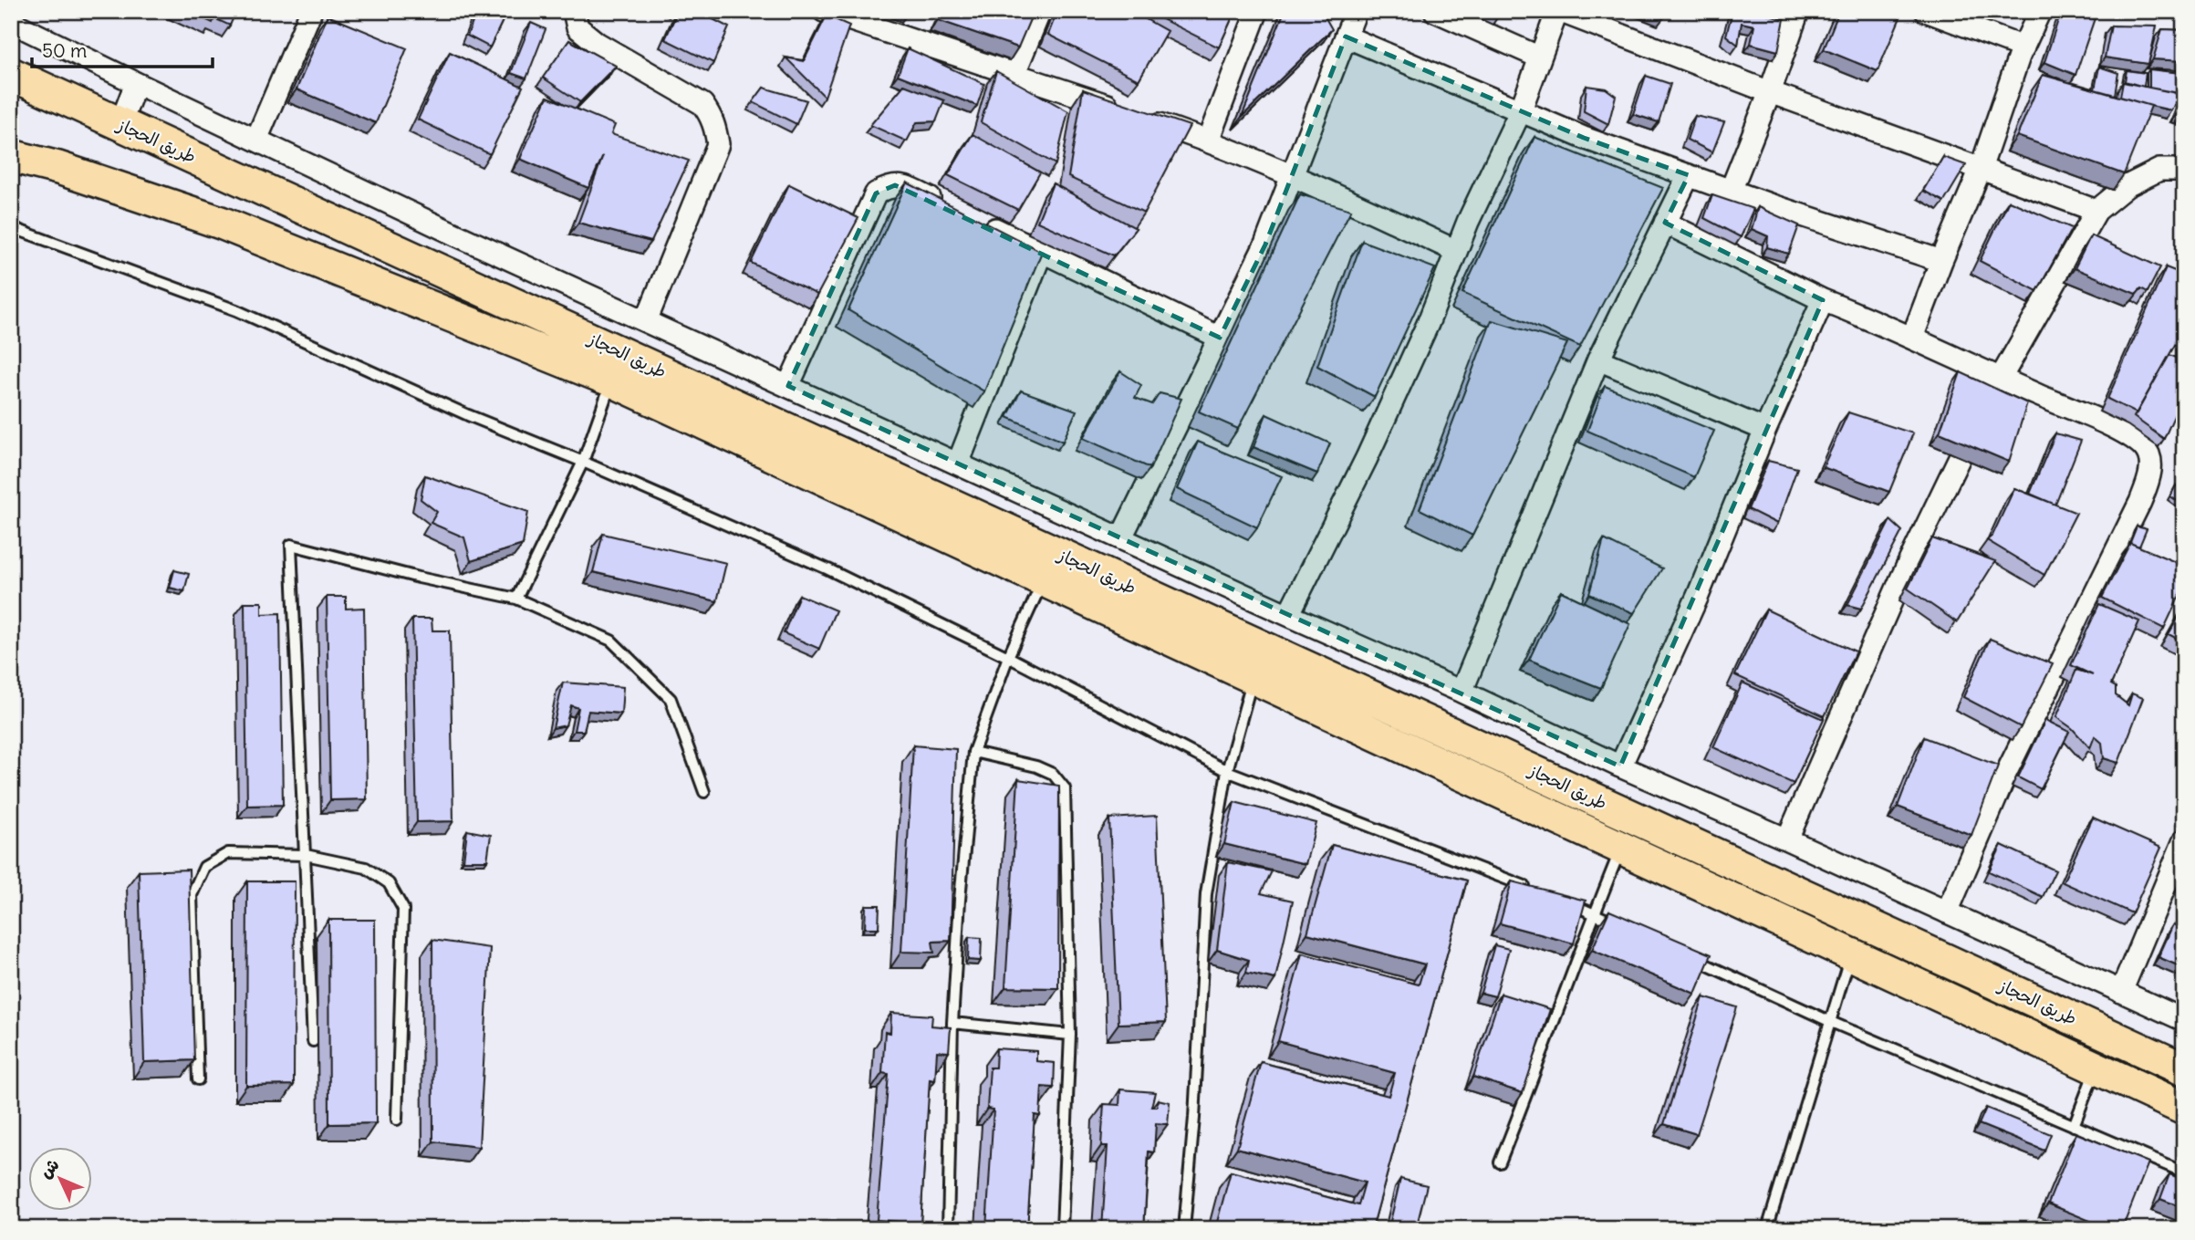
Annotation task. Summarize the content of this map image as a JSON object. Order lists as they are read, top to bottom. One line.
{"streets":{"main road":["طريق الحجاز"]},"scale_bar":"50 m","north":"top left"}
